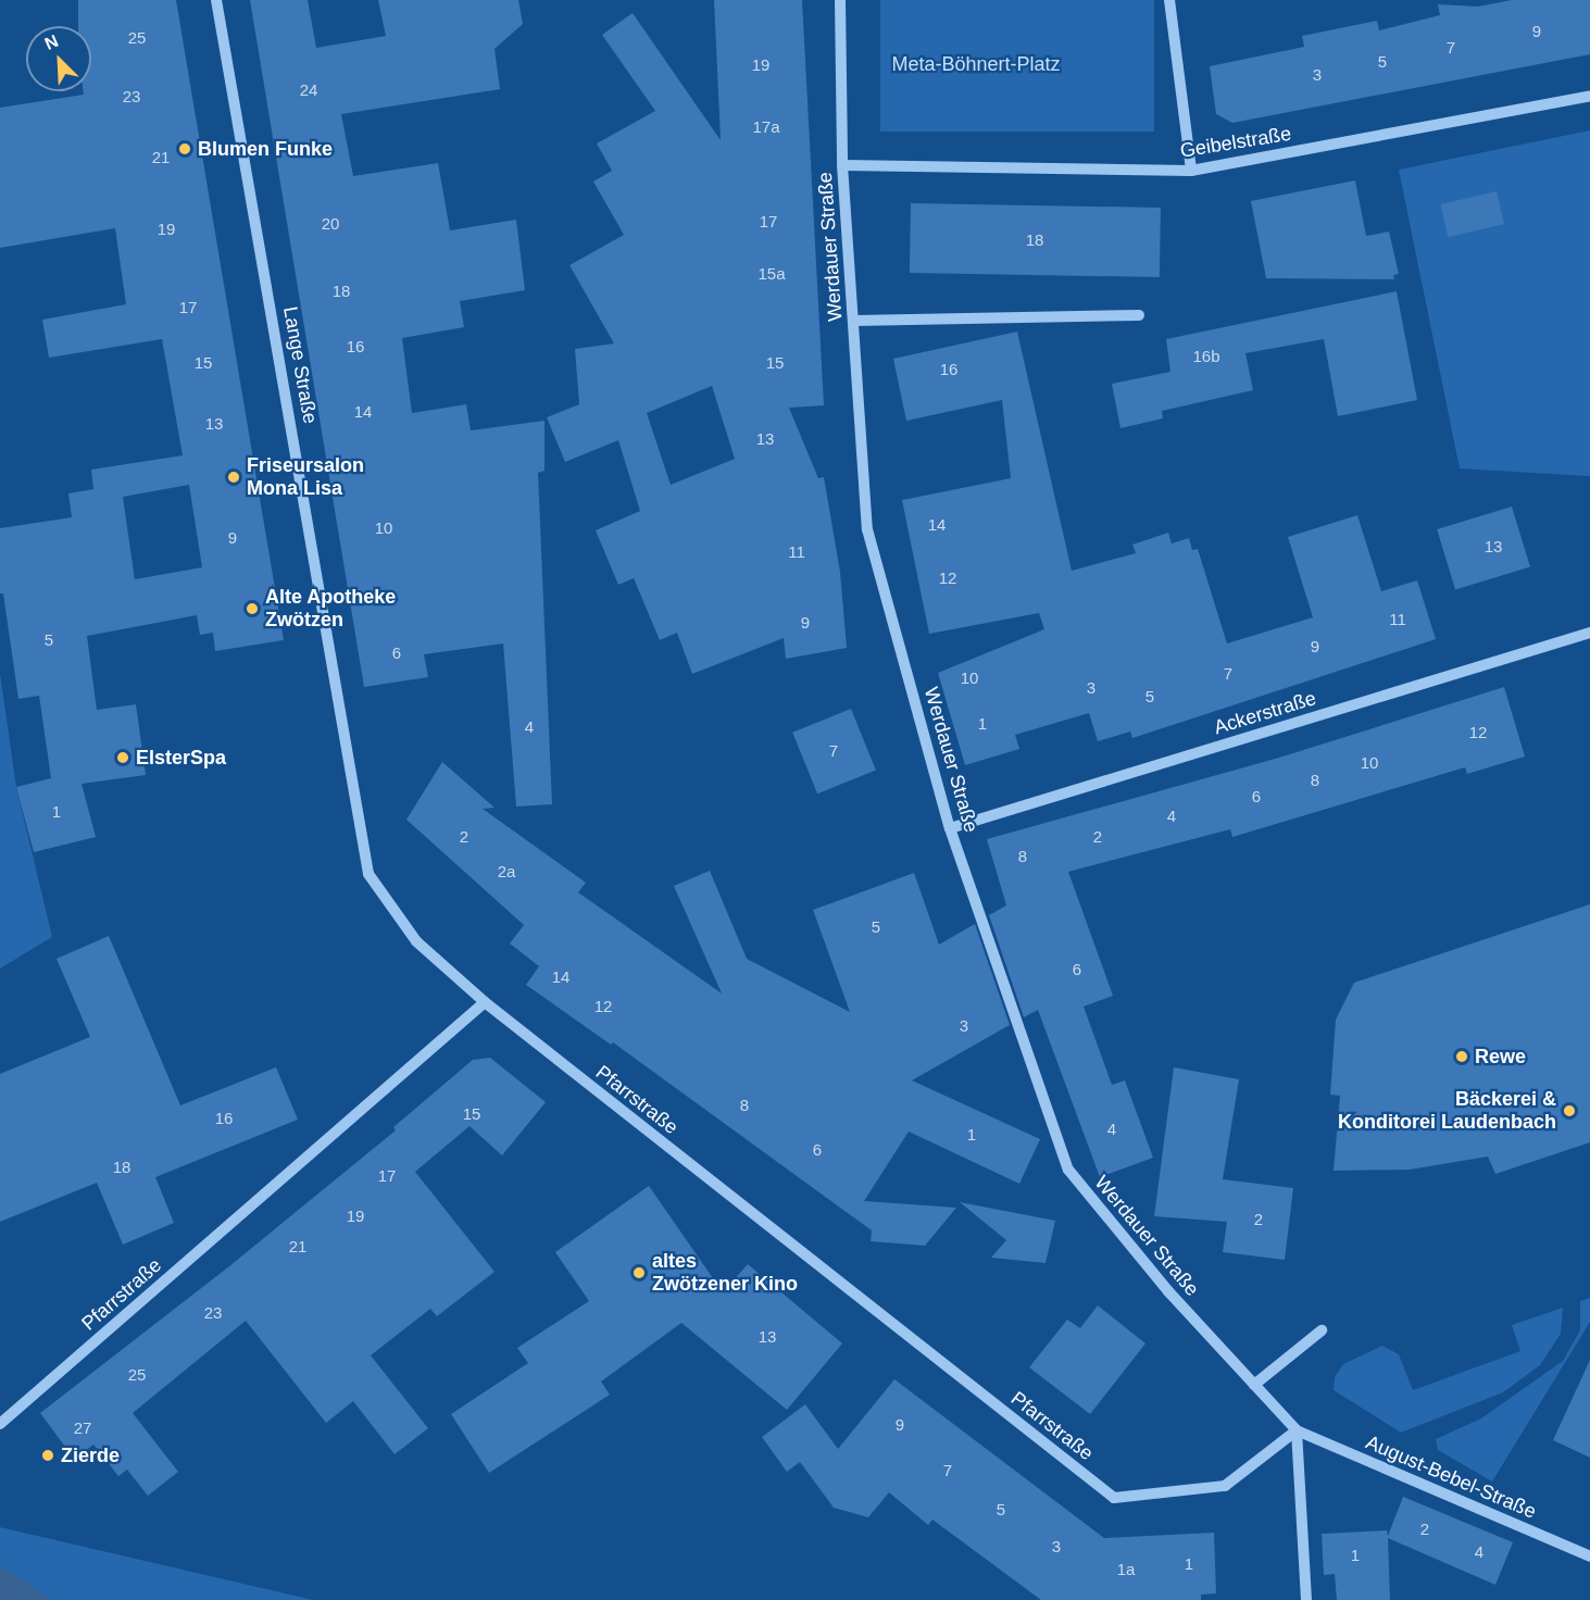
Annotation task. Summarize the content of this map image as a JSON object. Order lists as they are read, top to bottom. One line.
{"streets":{"street":["Geibelstraße","Werdauer Straße","Lange Straße","Ackerstraße","Pfarrstraße","August-Bebel-Straße"]},"crossings":[["Geibelstraße","Werdauer Straße"],["Werdauer Straße","Ackerstraße"],["Werdauer Straße","Pfarrstraße"],["Werdauer Straße","August-Bebel-Straße"],["Lange Straße","Pfarrstraße"],["Pfarrstraße","August-Bebel-Straße"]],"parks":["Meta-Böhnert-Platz"],"places":["Blumen Funke","Friseursalon Mona Lisa","Alte Apotheke Zwötzen","ElsterSpa","Rewe","Bäckerei & Konditorei Laudenbach","altes Zwötzener Kino","Zierde"],"house_numbers":["9","25","7","5","19","3","24","23","17a","21","17","20","19","18","15a","18","17","16","16b","15","15","16","14","13","13","14","10","9","13","11","12","11","9","5","9","6","7","10","3","5","1","4","12","7","10","8","6","1","4","2","2","8","2a","5","6","14","12","3","8","15","16","4","1","6","18","17","19","2","21","23","13","25","9","27","7","5","2","3","4","1","1","1a"],"north":"top left"}
